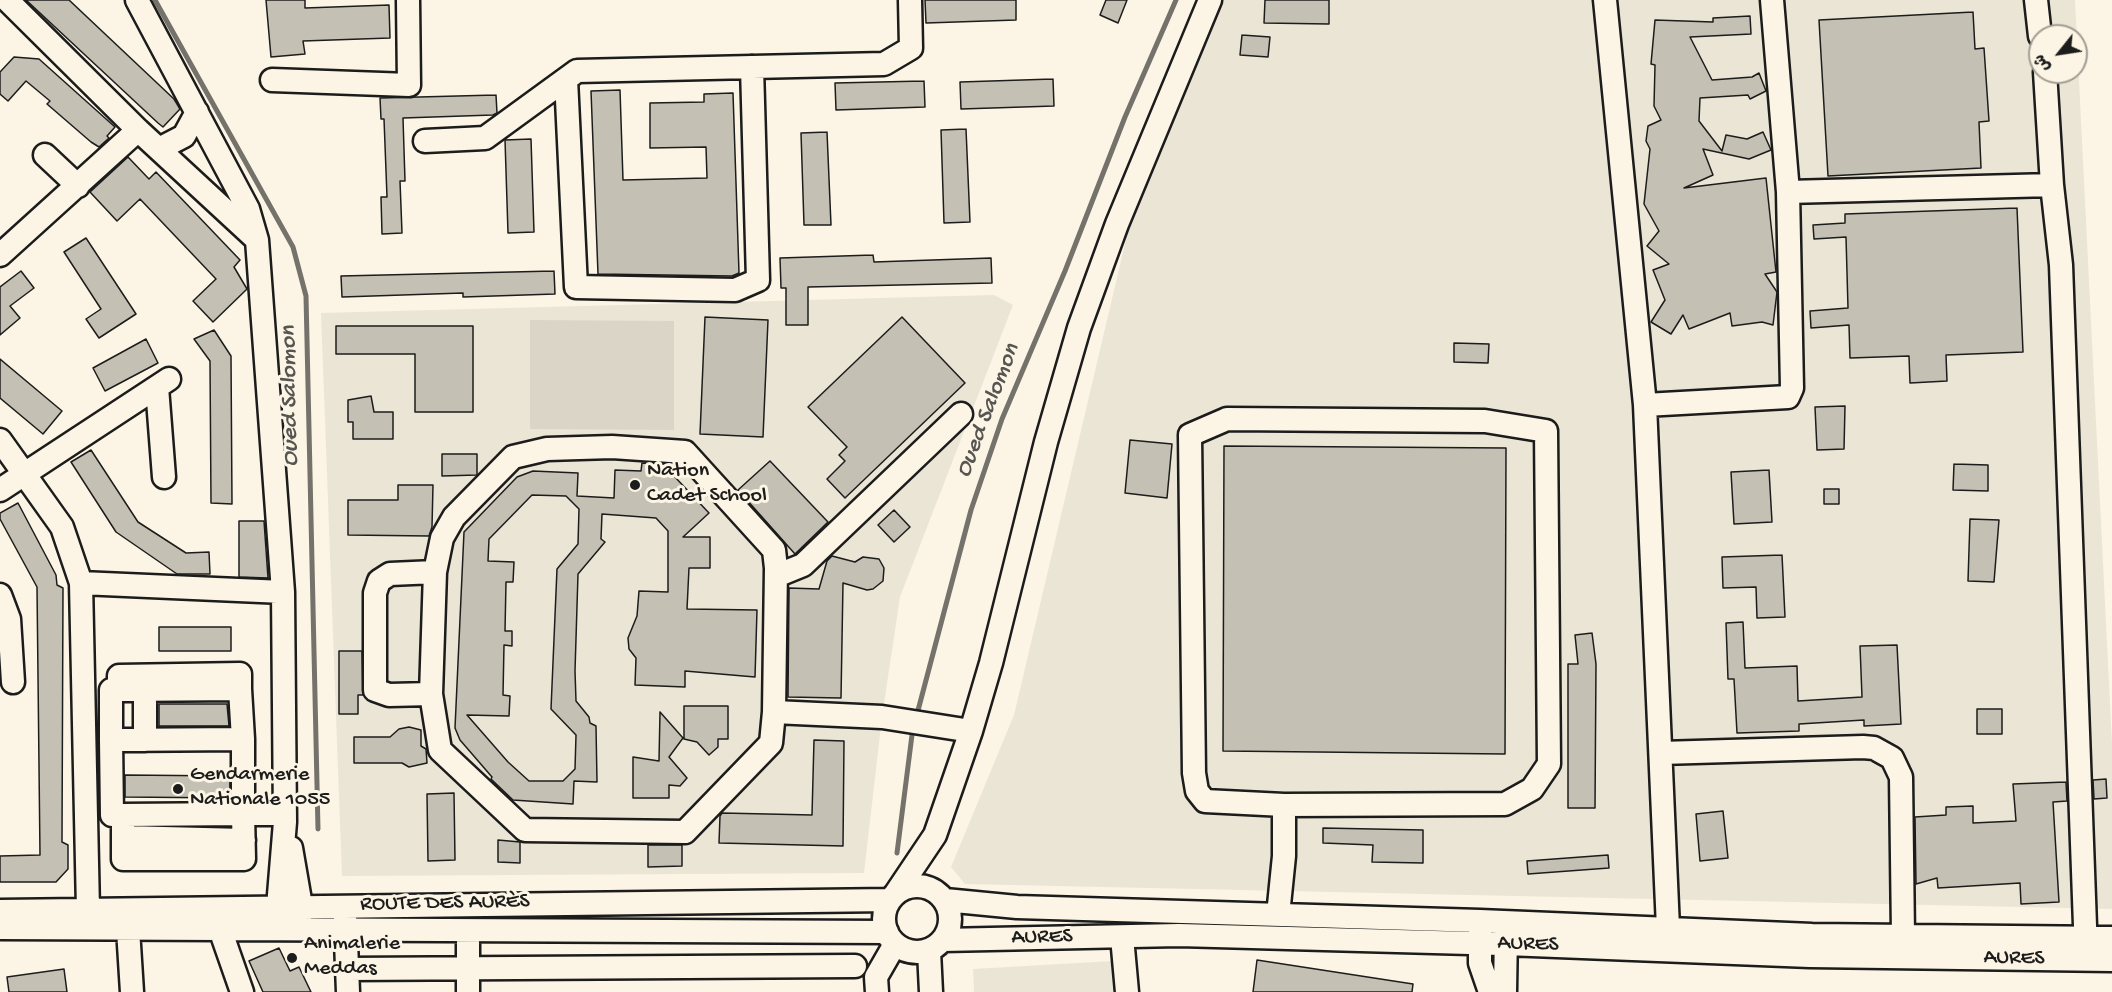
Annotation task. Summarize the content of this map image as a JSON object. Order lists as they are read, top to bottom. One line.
{"streets":{"street":["ROUTE DES AURÈS","AURES"]},"crossings":[["ROUTE DES AURÈS","AURES"]],"water":["Oued Salomon"],"places":["Nation Cadet School","Gendarmerie Nationale 1055","Animalerie Meddas"],"north":"bottom left"}
